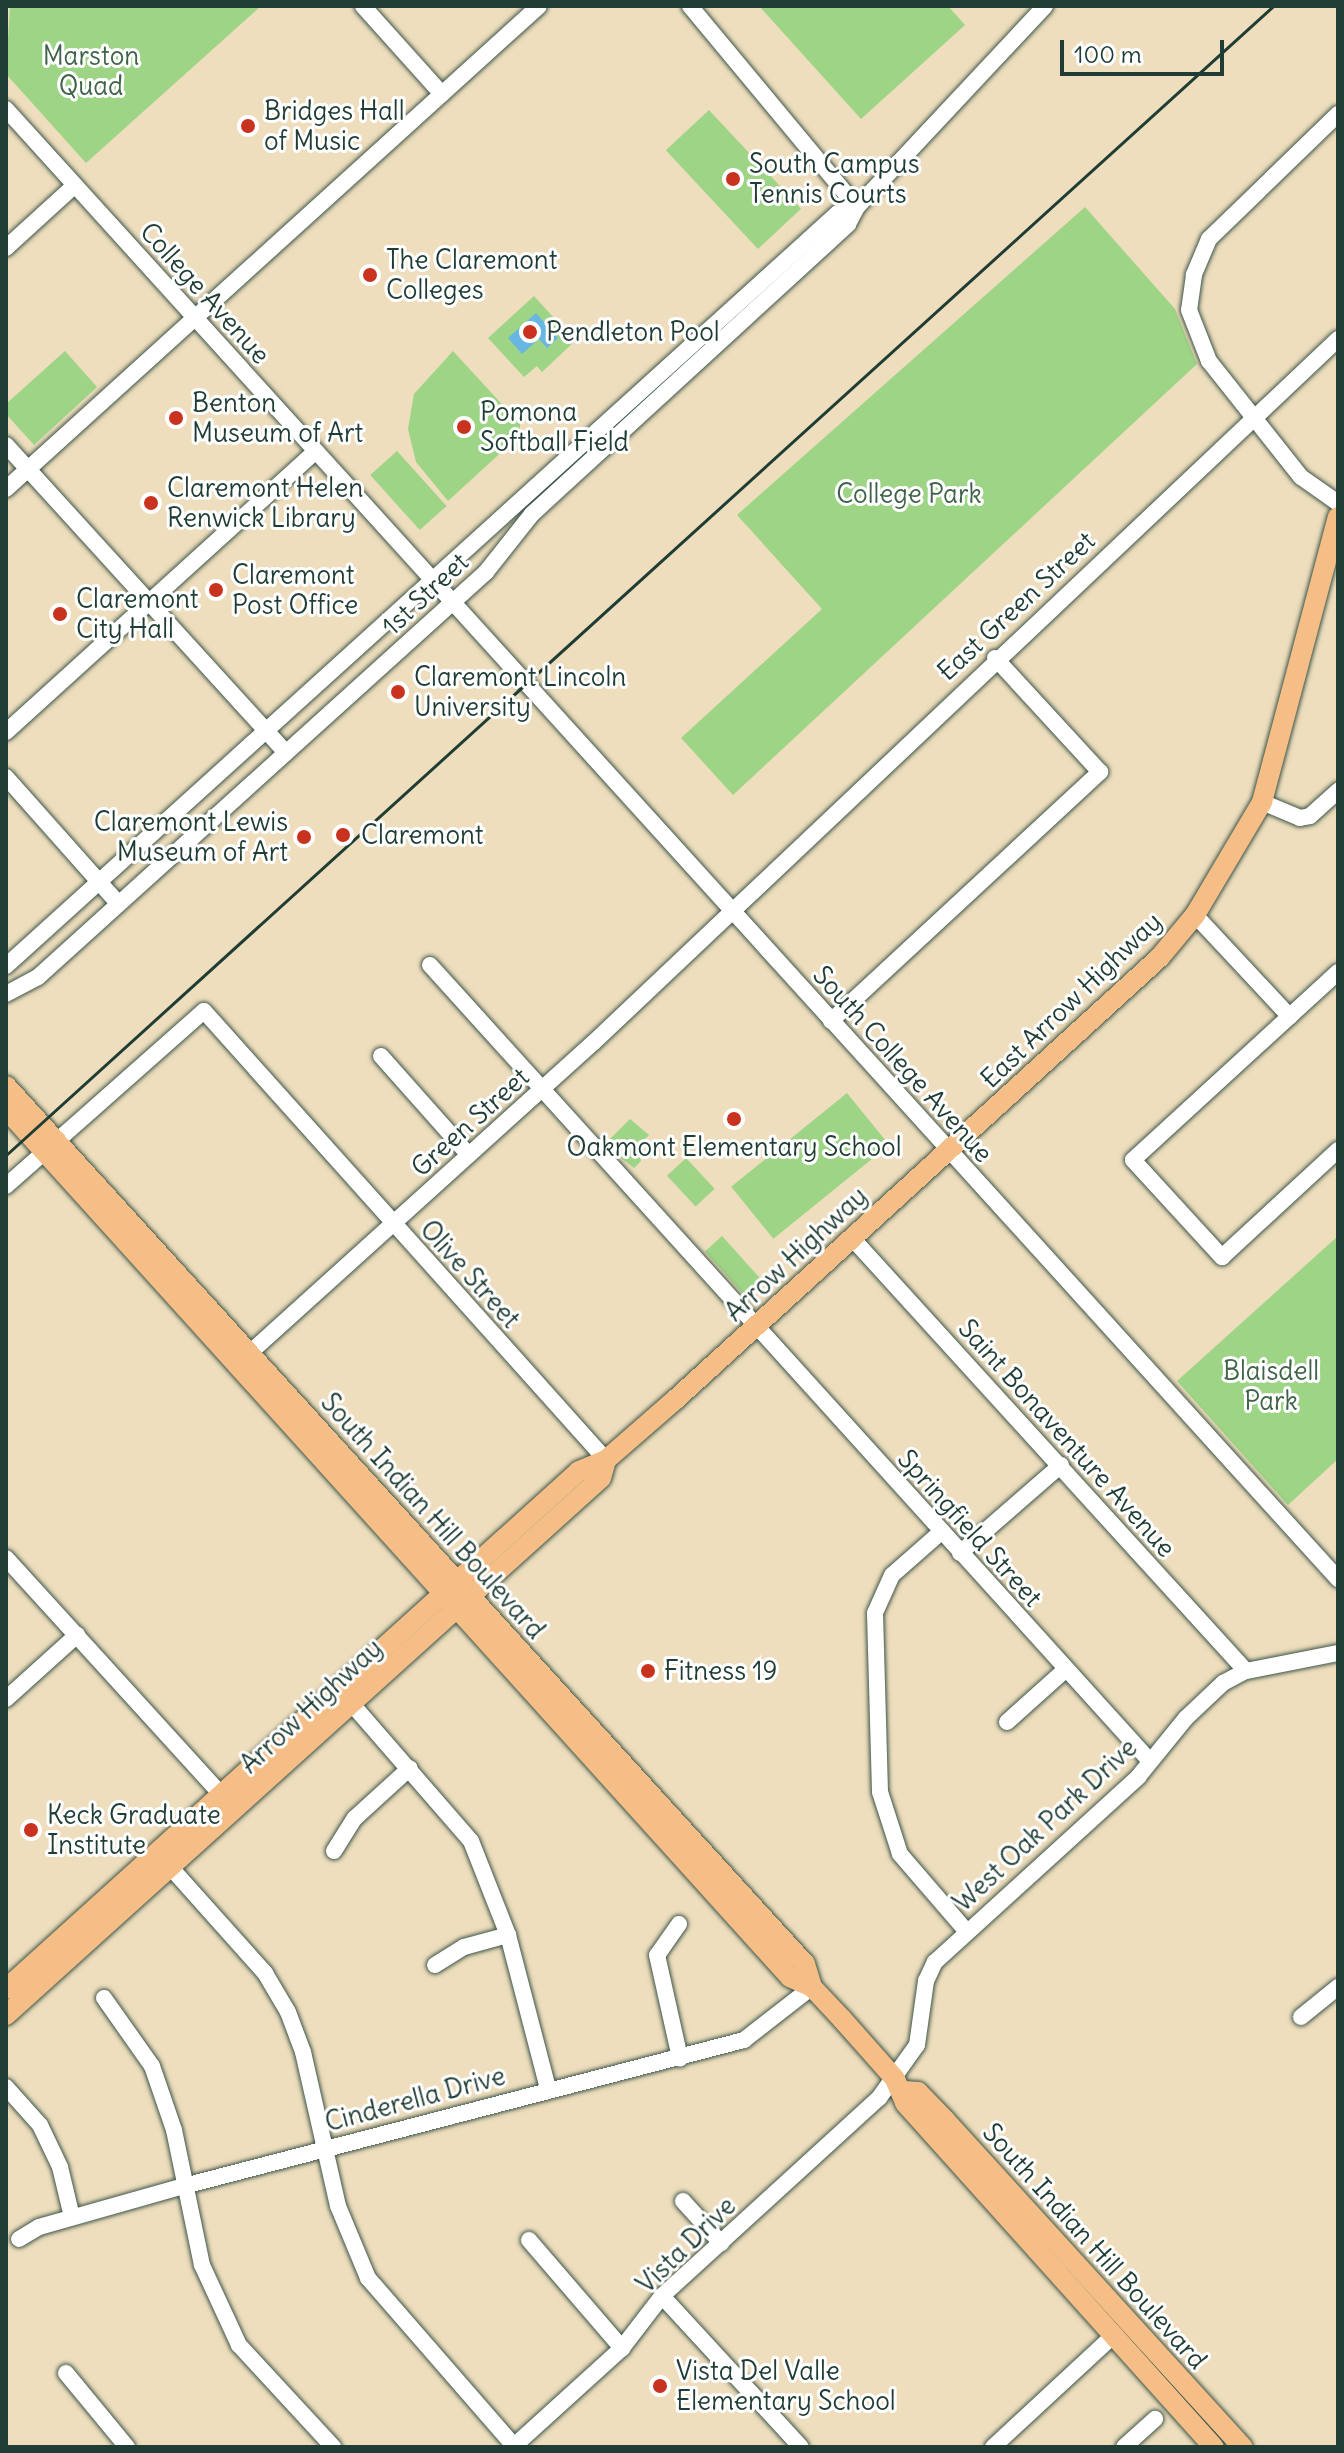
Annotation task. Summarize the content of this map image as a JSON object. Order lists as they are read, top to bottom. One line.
{"streets":{"main road":["East Arrow Highway","Arrow Highway","South Indian Hill Boulevard"],"street":["College Avenue","1st Street","East Green Street","South College Avenue","Green Street","Olive Street","Saint Bonaventure Avenue","Springfield Street","West Oak Park Drive","Cinderella Drive","Vista Drive"]},"crossings":[["College Avenue","1st Street"],["College Avenue","South College Avenue"],["1st Street","South College Avenue"],["East Green Street","South College Avenue"],["East Green Street","Green Street"],["East Arrow Highway","South College Avenue"],["East Arrow Highway","Arrow Highway"],["South College Avenue","Green Street"],["South College Avenue","Arrow Highway"],["Green Street","Olive Street"],["Green Street","South Indian Hill Boulevard"],["Green Street","Springfield Street"],["Arrow Highway","Olive Street"],["Arrow Highway","Saint Bonaventure Avenue"],["Arrow Highway","South Indian Hill Boulevard"],["Arrow Highway","Springfield Street"],["Olive Street","South Indian Hill Boulevard"],["Saint Bonaventure Avenue","West Oak Park Drive"],["South Indian Hill Boulevard","West Oak Park Drive"],["South Indian Hill Boulevard","Cinderella Drive"],["South Indian Hill Boulevard","Vista Drive"],["Springfield Street","West Oak Park Drive"],["West Oak Park Drive","Vista Drive"]],"parks":["Marston Quad","College Park","Blaisdell Park"],"places":["Bridges Hall of Music","South Campus Tennis Courts","The Claremont Colleges","Pendleton Pool","Benton Museum of Art","Pomona Softball Field","Claremont Helen Renwick Library","Claremont Post Office","Claremont City Hall","Claremont Lincoln University","Claremont","Claremont Lewis Museum of Art","Oakmont Elementary School","Fitness 19","Keck Graduate Institute","Vista Del Valle Elementary School"],"scale_bar":"100 m"}
